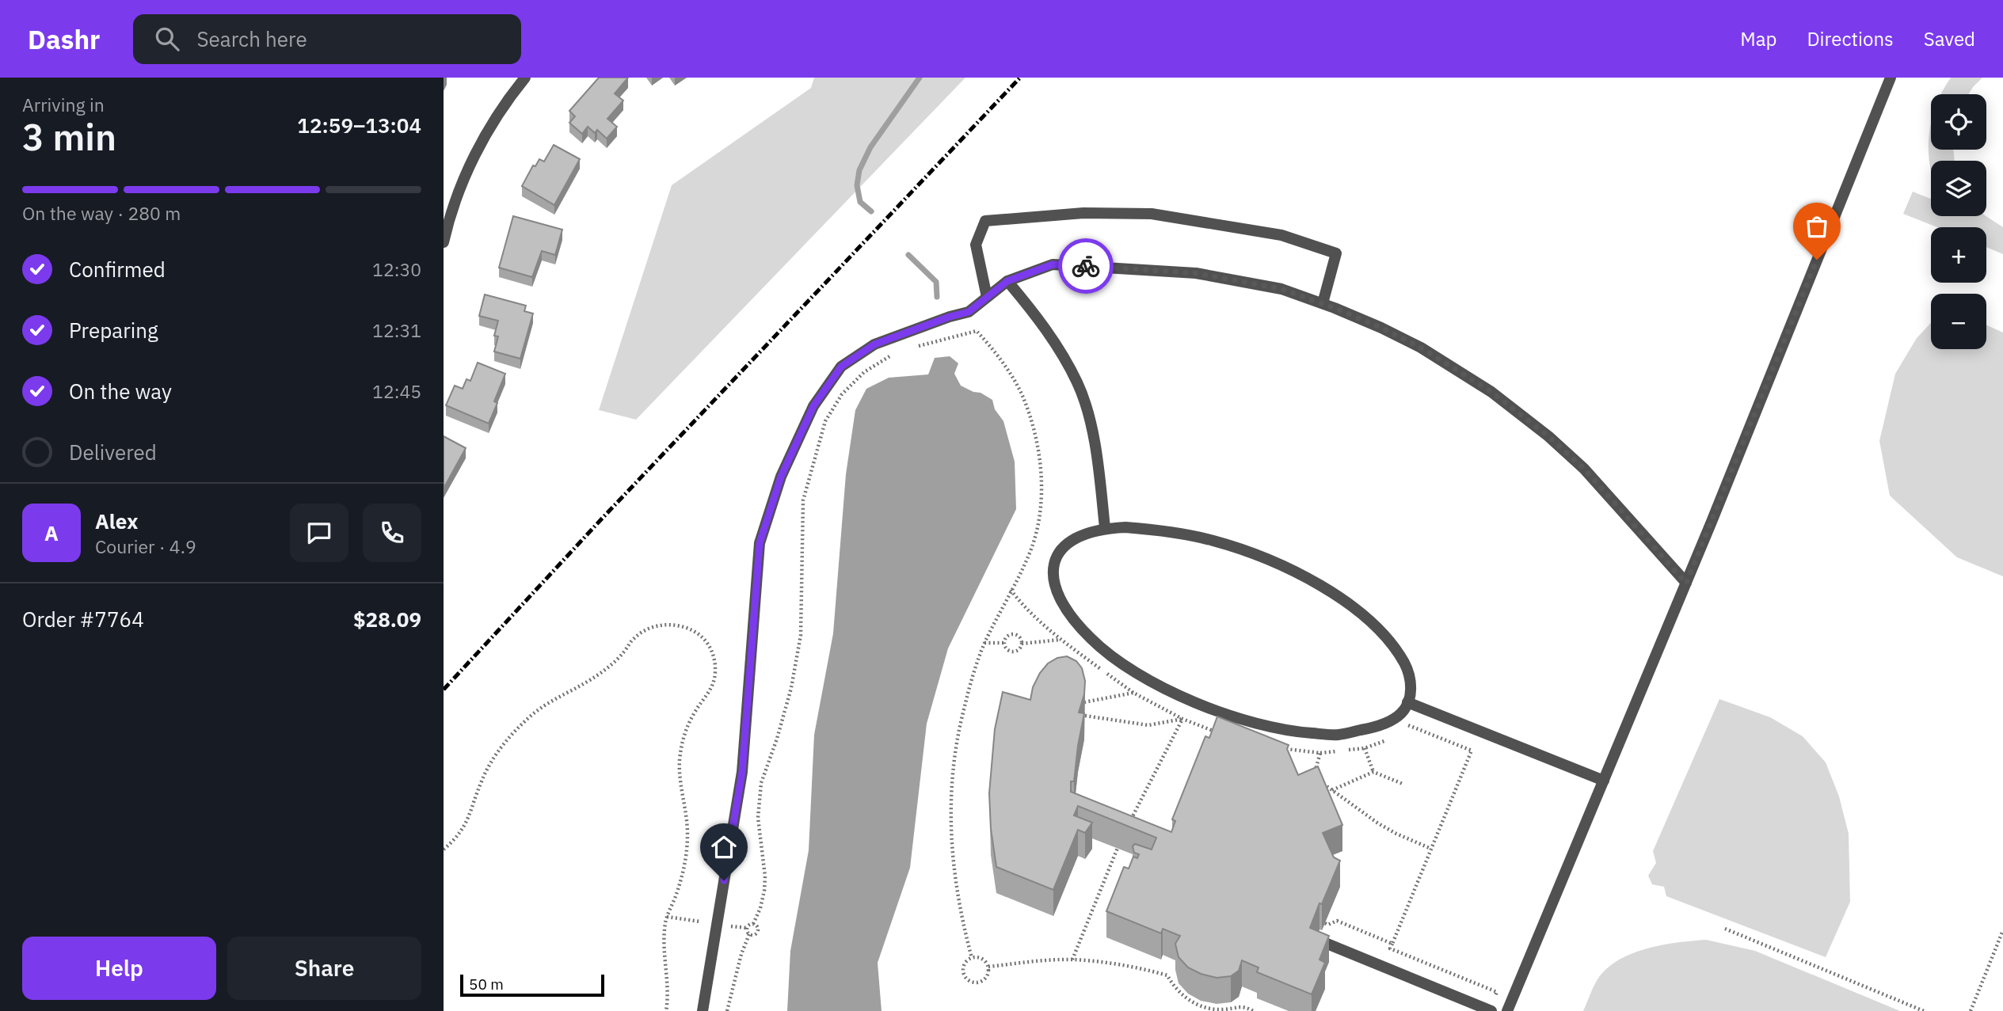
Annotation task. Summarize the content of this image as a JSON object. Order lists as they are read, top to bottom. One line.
{"scale_bar":"50 m","page":{"header":"Dashr","search":"Search here","nav":["Map","Directions","Saved"],"heading":["3 min","Arriving in","12:59–13:04"],"panel":["Alex","Courier · 4.9","Order #7764","$28.09"],"map_buttons":["+","−"],"bar":"On the way · 280 m","list":[["Confirmed","12:30"],["Preparing","12:31"],["On the way","12:45"],"Delivered"],"round":"A","buttons":["Help","Share"],"scale":"50 m"}}
